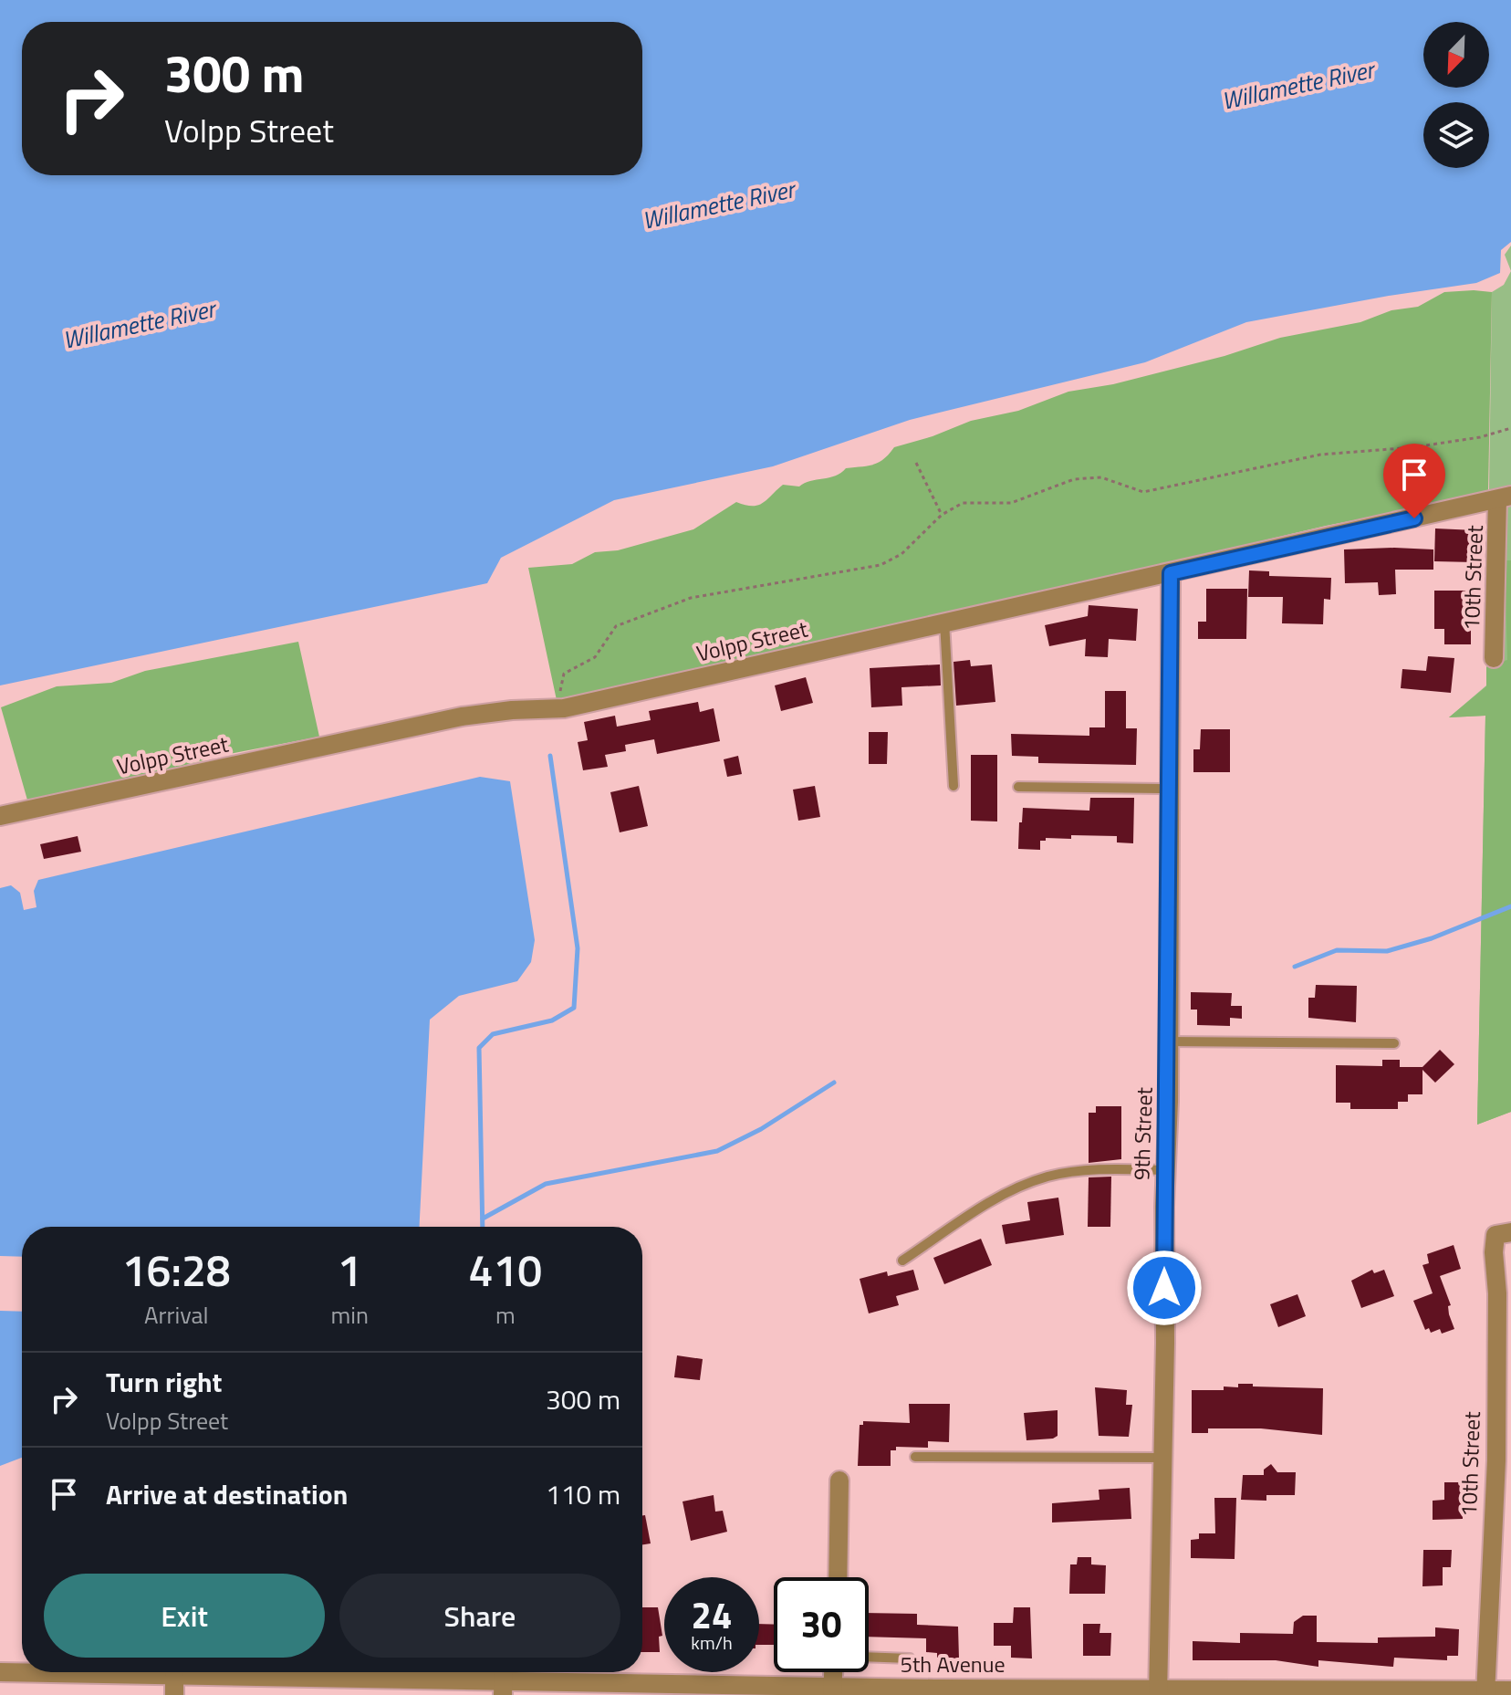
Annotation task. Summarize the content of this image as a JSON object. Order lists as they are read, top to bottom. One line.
{"streets":{"street":["10th Street","Volpp Street","9th Street","5th Avenue"]},"crossings":[["10th Street","Volpp Street"],["10th Street","5th Avenue"],["Volpp Street","9th Street"],["9th Street","5th Avenue"]],"water":["Willamette River"],"north":"bottom left","page":{"turn":["300 m","Volpp Street"],"eta":["16:28","Arrival","1","min","410","m"],"list":[{"name":"Turn right","note":"Volpp Street","value":"300 m"},{"name":"Arrive at destination","value":"110 m"}],"buttons":["Exit","Share"],"speed":"24 km/h","limit":"30"}}
